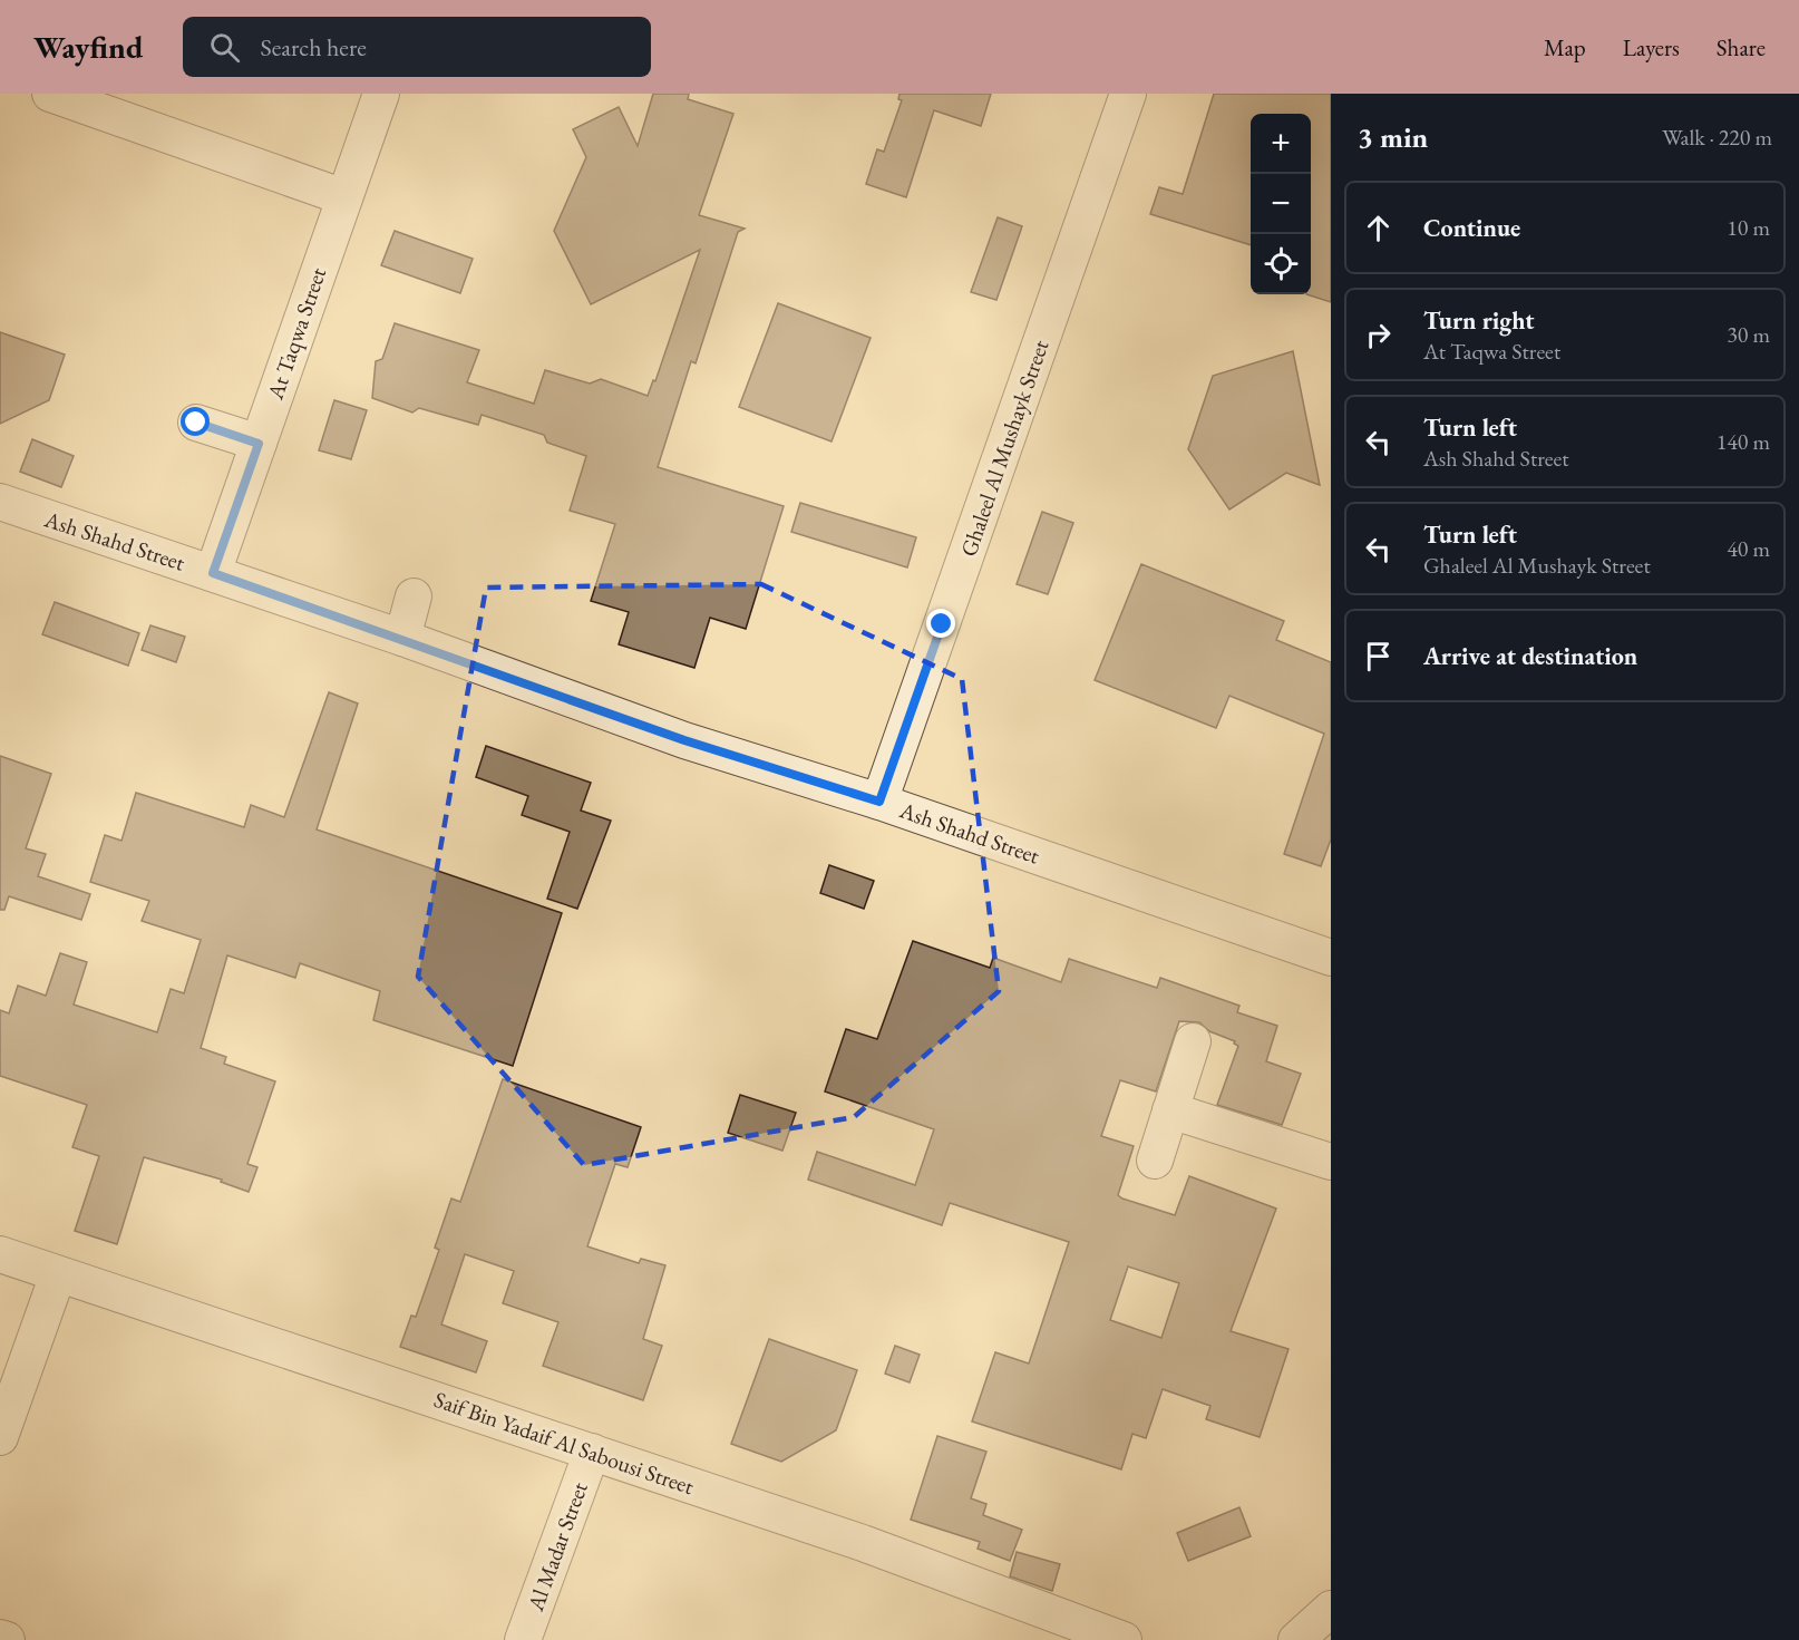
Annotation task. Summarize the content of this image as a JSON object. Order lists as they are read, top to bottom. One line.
{"streets":{"street":["At Taqwa Street","Ghaleel Al Mushayk Street","Ash Shahd Street","Saif Bin Yadaif Al Sabousi Street","Al Madar Street"]},"crossings":[["At Taqwa Street","Ash Shahd Street"],["Ghaleel Al Mushayk Street","Ash Shahd Street"],["Saif Bin Yadaif Al Sabousi Street","Al Madar Street"]],"page":{"header":"Wayfind","search":"Search here","nav":["Map","Layers","Share"],"heading":["3 min","Walk · 220 m"],"map_buttons":["+","−"],"list":[["Continue","10 m"],["Turn right","At Taqwa Street","30 m"],["Turn left","Ash Shahd Street","140 m"],["Turn left","Ghaleel Al Mushayk Street","40 m"],"Arrive at destination"]}}
